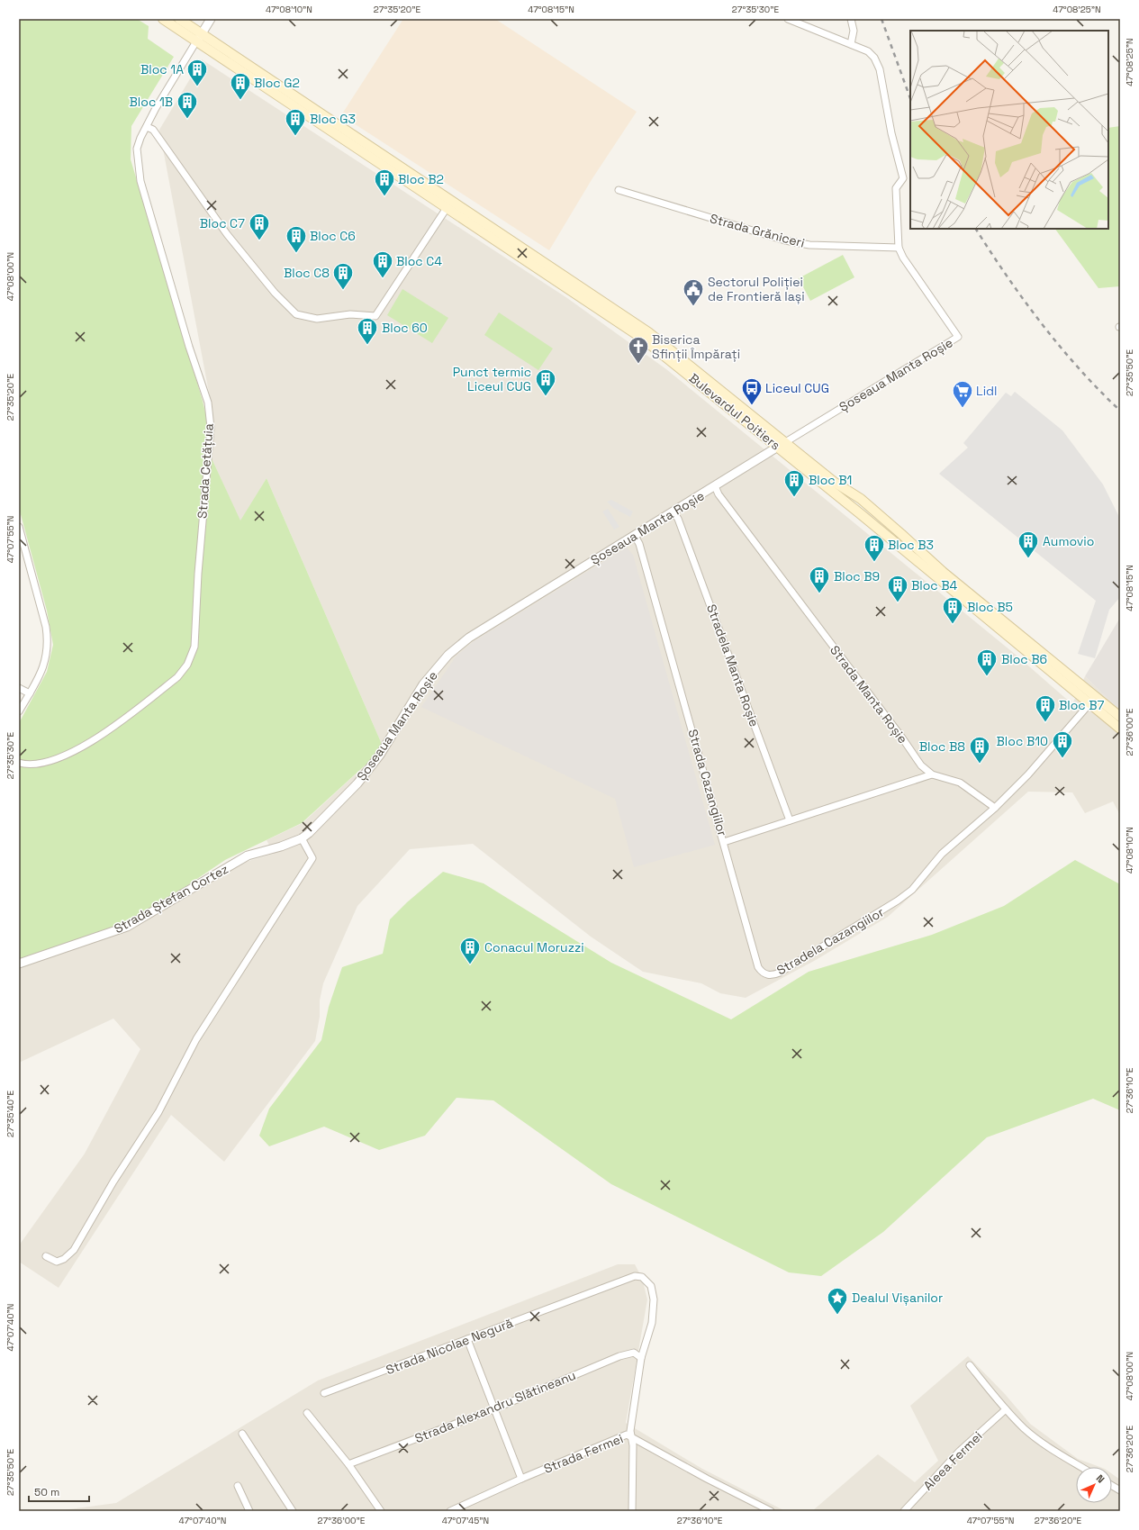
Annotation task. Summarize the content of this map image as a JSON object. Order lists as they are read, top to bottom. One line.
{"streets":{"main road":["Bulevardul Poitiers"],"street":["Strada Grăniceri","Șoseaua Manta Roșie","Strada Cetățuia","Stradela Manta Roșie","Strada Manta Roșie","Strada Cazangiilor","Strada Ștefan Cortez","Stradela Cazangiilor","Strada Nicolae Negură","Strada Alexandru Slătineanu","Strada Fermei","Aleea Fermei"]},"crossings":[["Strada Grăniceri","Șoseaua Manta Roșie"],["Șoseaua Manta Roșie","Bulevardul Poitiers"],["Șoseaua Manta Roșie","Stradela Manta Roșie"],["Șoseaua Manta Roșie","Strada Manta Roșie"],["Șoseaua Manta Roșie","Strada Cazangiilor"],["Șoseaua Manta Roșie","Strada Ștefan Cortez"],["Bulevardul Poitiers","Strada Cetățuia"],["Stradela Manta Roșie","Strada Cazangiilor"],["Strada Manta Roșie","Strada Cazangiilor"],["Strada Manta Roșie","Stradela Cazangiilor"],["Strada Cazangiilor","Stradela Cazangiilor"],["Strada Nicolae Negură","Strada Alexandru Slătineanu"]],"places":{"building":["Bloc 1A","Bloc G2","Bloc 1B","Bloc G3","Bloc B2","Bloc C7","Bloc C6","Bloc C4","Bloc C8","Bloc 60","Punct termic Liceul CUG","Bloc B1","Aumovio","Bloc B3","Bloc B9","Bloc B4","Bloc B5","Bloc B6","Bloc B7","Bloc B10","Bloc B8","Conacul Moruzzi"],"public building":["Sectorul Poliției de Frontieră Iași"],"church":["Biserica Sfinții Împărați"],"bus stop":["Liceul CUG"],"supermarket":["Lidl"],"place":["Dealul Vișanilor"]},"scale_bar":"50 m","north":"top right","coordinates":["47°08'10\"N","27°35'20\"E","47°08'15\"N","27°35'30\"E","47°08'25\"N","47°08'00\"N","27°35'50\"E","47°07'55\"N","27°36'00\"E","27°36'10\"E","27°35'40\"E","47°07'40\"N","27°36'20\"E","47°07'45\"N"]}
